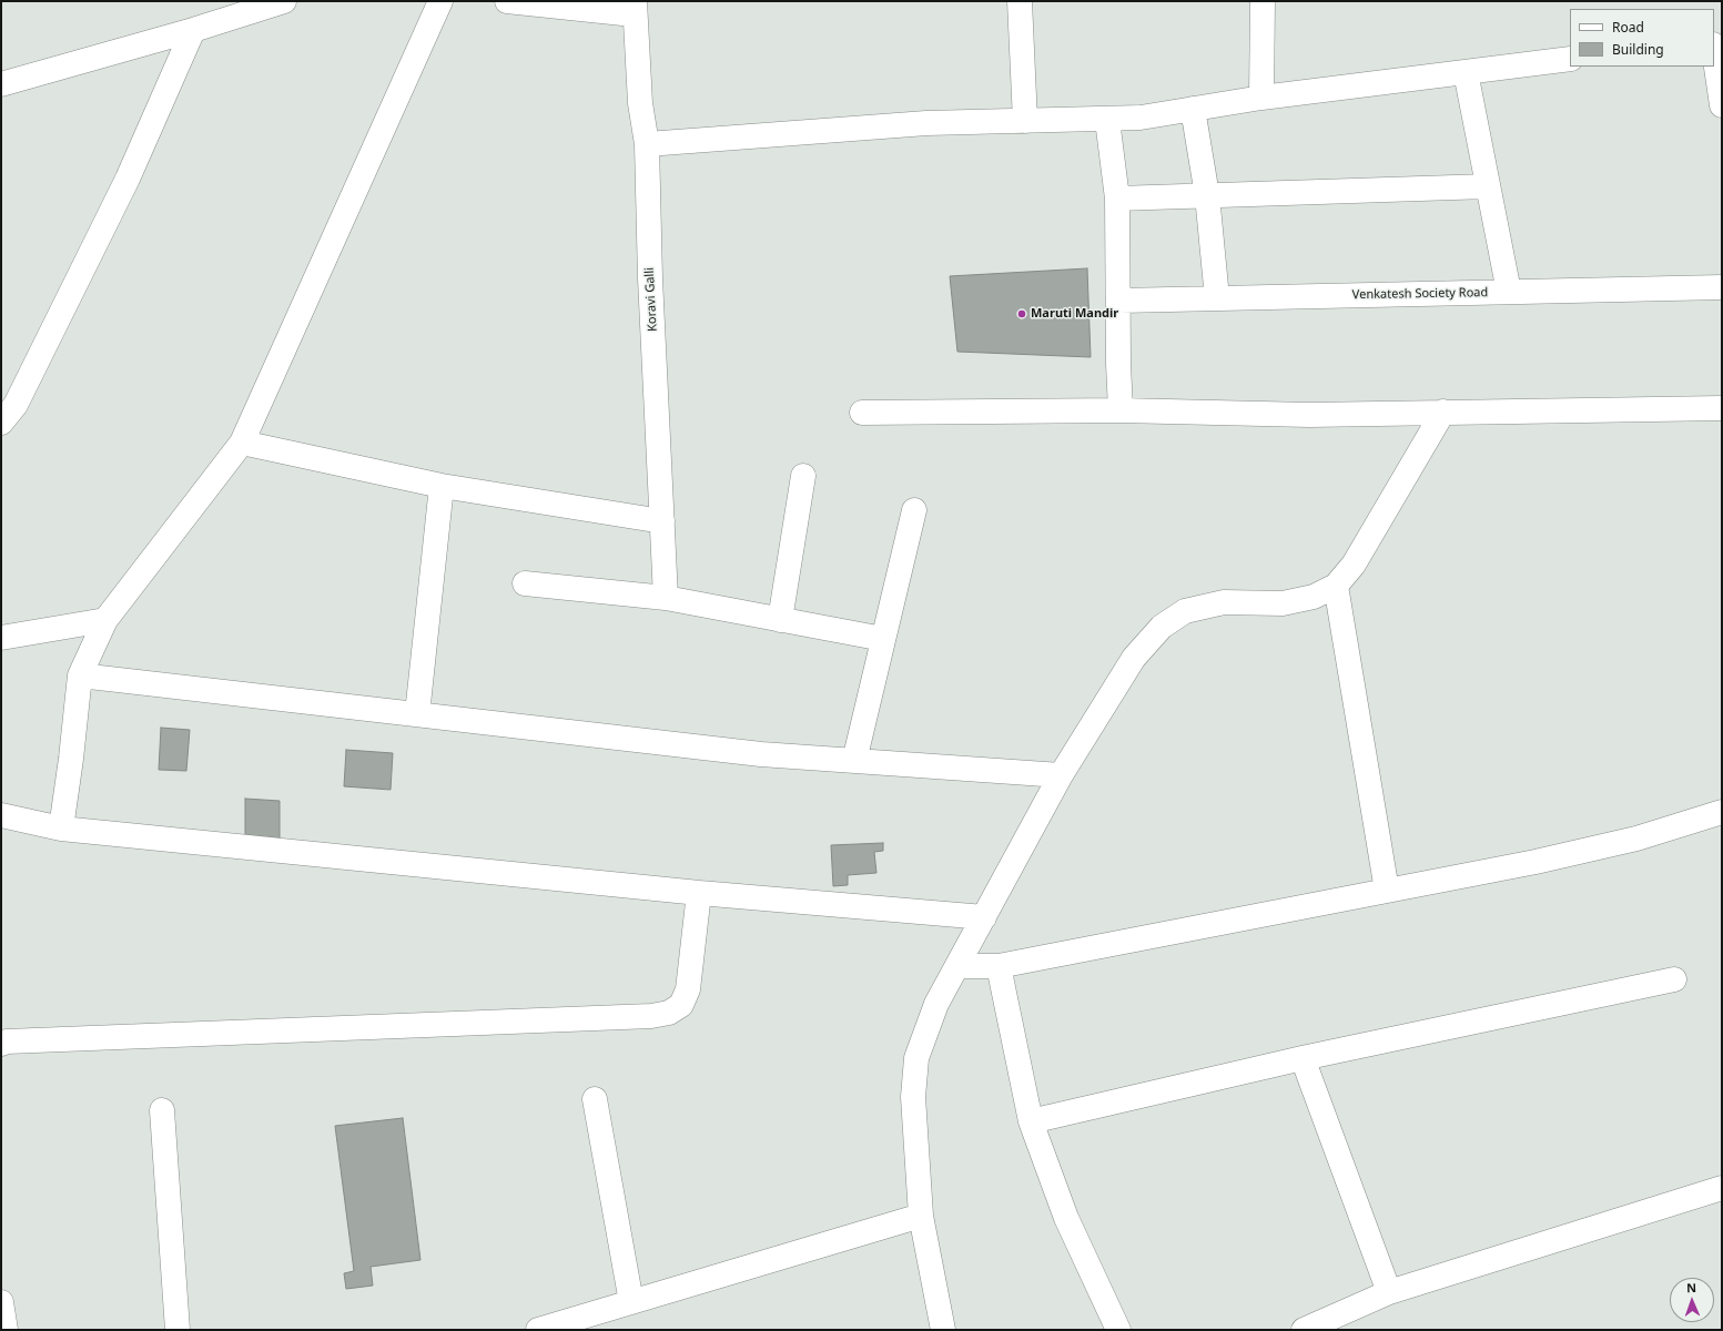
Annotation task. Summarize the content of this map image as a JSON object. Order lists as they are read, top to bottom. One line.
{"streets":{"street":["Venkatesh Society Road","Koravi Galli"]},"places":["Maruti Mandir"],"legend":["Road","Building"],"north":"top"}
